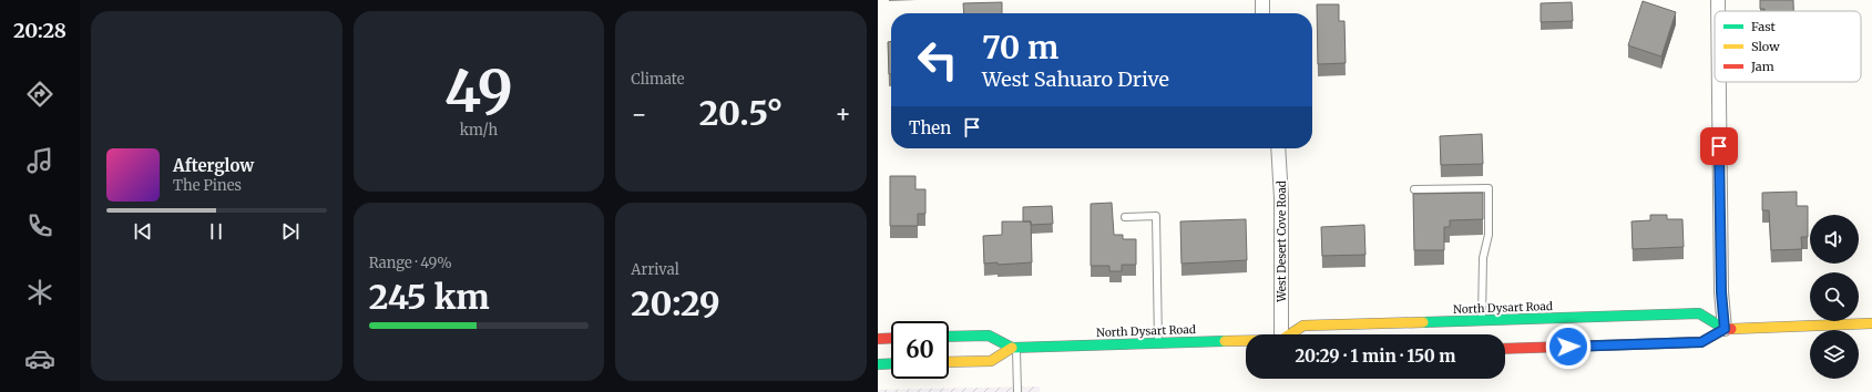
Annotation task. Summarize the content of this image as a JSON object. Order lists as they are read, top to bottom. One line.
{"streets":{"main road":["North Dysart Road"],"street":["West Desert Cove Road"]},"legend":["Fast","Slow","Jam"],"page":{"tabs":"20:28","tile":[["49","km/h"],"Climate",["Range · 49%","245 km"],["Arrival","20:29"]],"turn":["70 m","West Sahuaro Drive"],"heat":["−","20.5°","+"],"then":"Then","song":["Afterglow","The Pines"],"limit":"60","trip":"20:29 · 1 min · 150 m"}}
